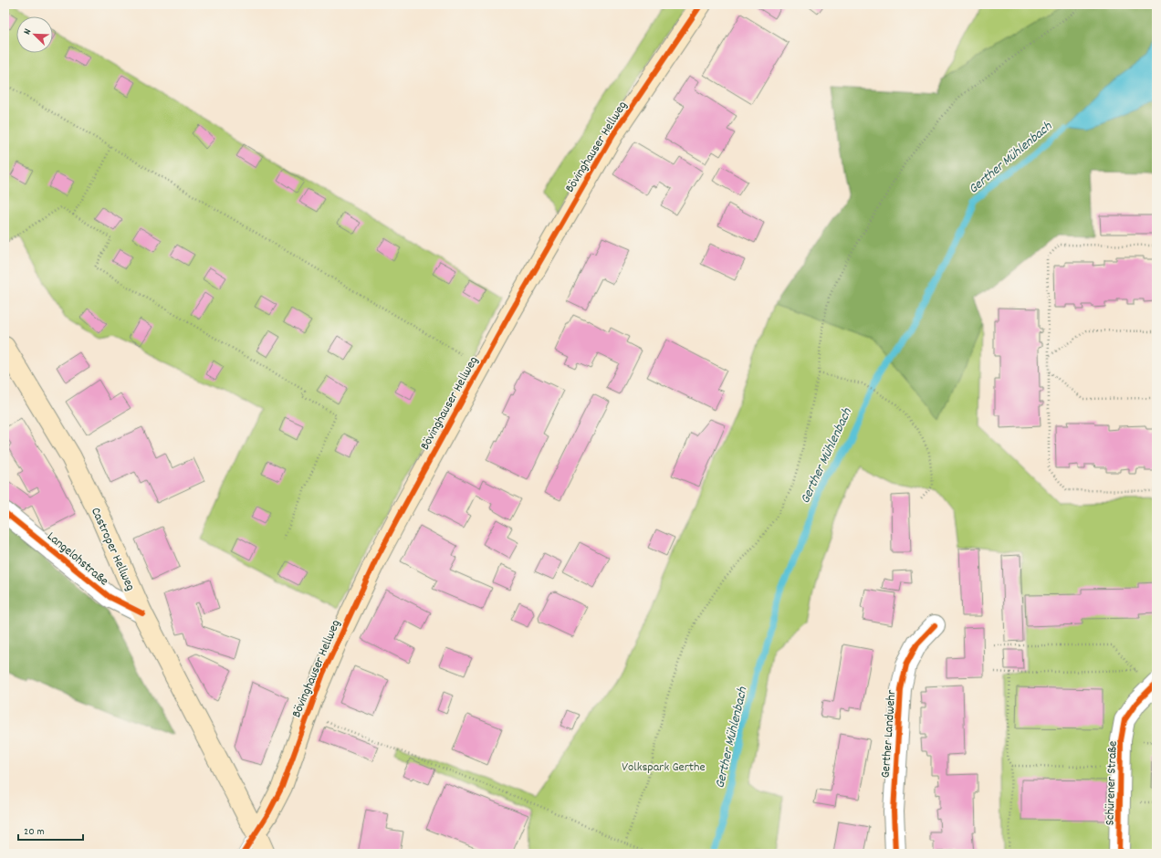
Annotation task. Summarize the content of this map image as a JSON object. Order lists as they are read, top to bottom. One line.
{"streets":{"street":["Bövinghauser Hellweg","Castroper Hellweg","Langelohstraße","Gerther Landwehr","Schürener Straße"]},"crossings":[["Bövinghauser Hellweg","Castroper Hellweg"],["Castroper Hellweg","Langelohstraße"]],"water":["Gerther Mühlenbach"],"parks":["Volkspark Gerthe"],"scale_bar":"20 m","north":"top left"}
